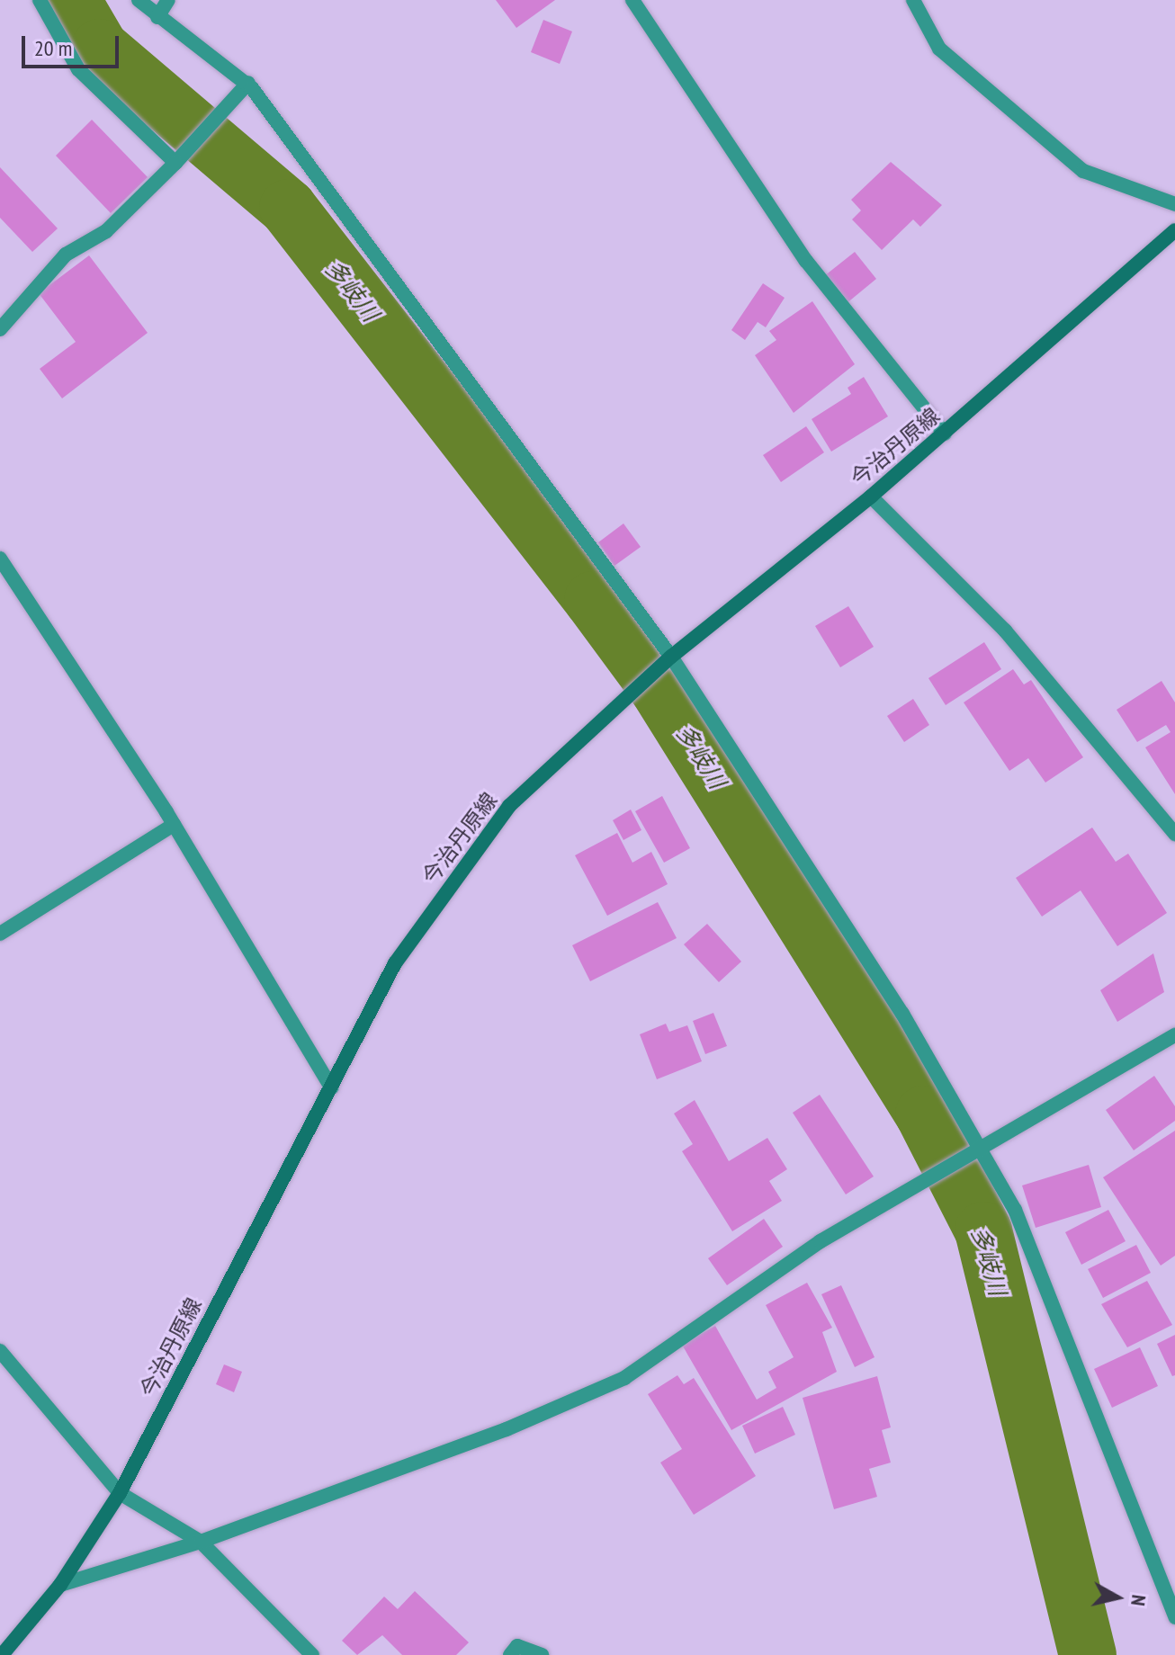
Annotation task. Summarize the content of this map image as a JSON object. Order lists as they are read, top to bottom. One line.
{"streets":{"main road":["今治丹原線"]},"water":["多岐川"],"scale_bar":"20 m","north":"right"}
